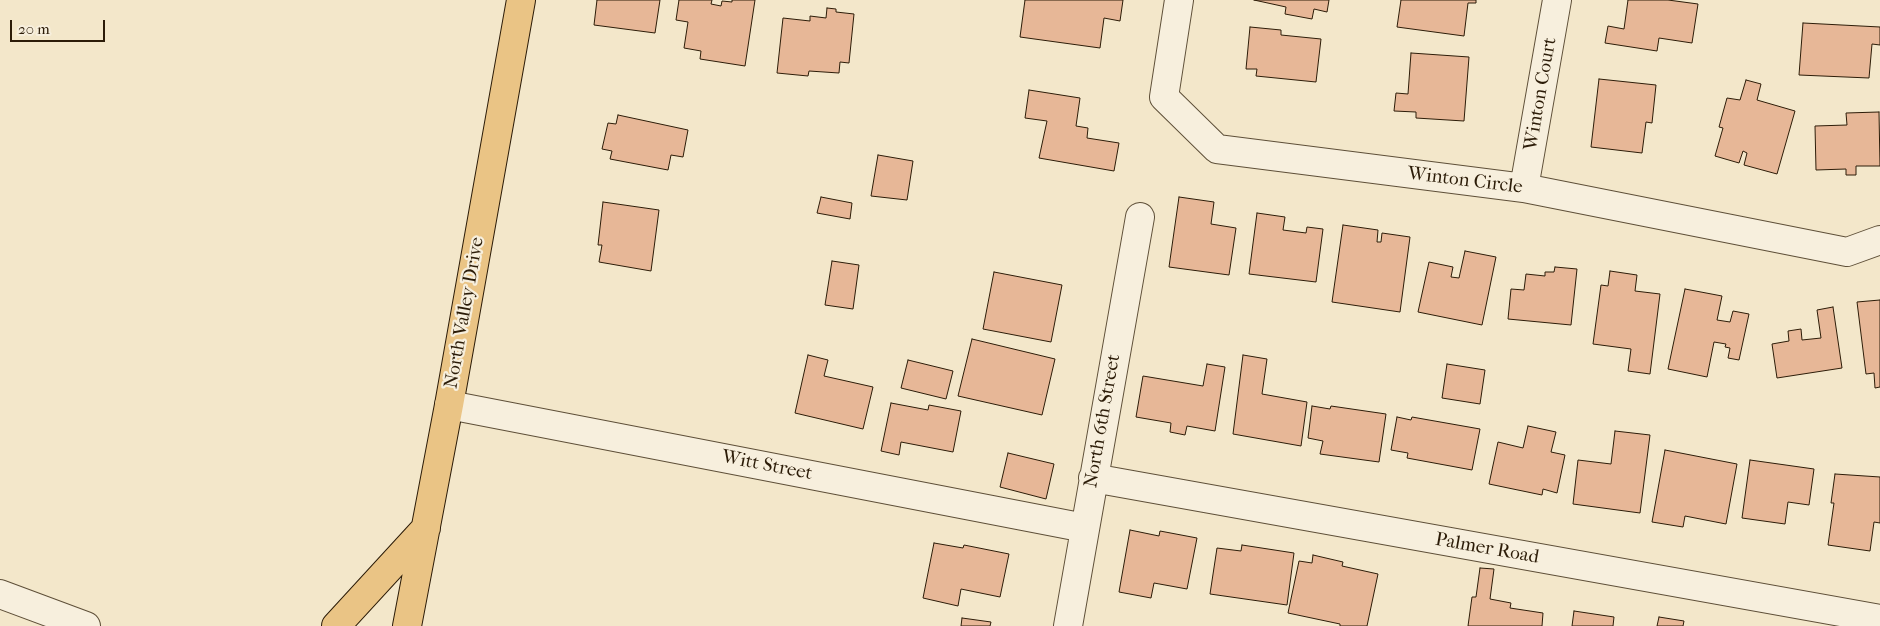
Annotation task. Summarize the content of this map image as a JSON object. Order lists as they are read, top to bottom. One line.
{"streets":{"main road":["North Valley Drive"],"street":["Winton Court","Winton Circle","North 6th Street","Witt Street","Palmer Road"]},"crossings":[["Winton Court","Winton Circle"],["North Valley Drive","Witt Street"],["North 6th Street","Witt Street"],["North 6th Street","Palmer Road"]],"scale_bar":"20 m"}
